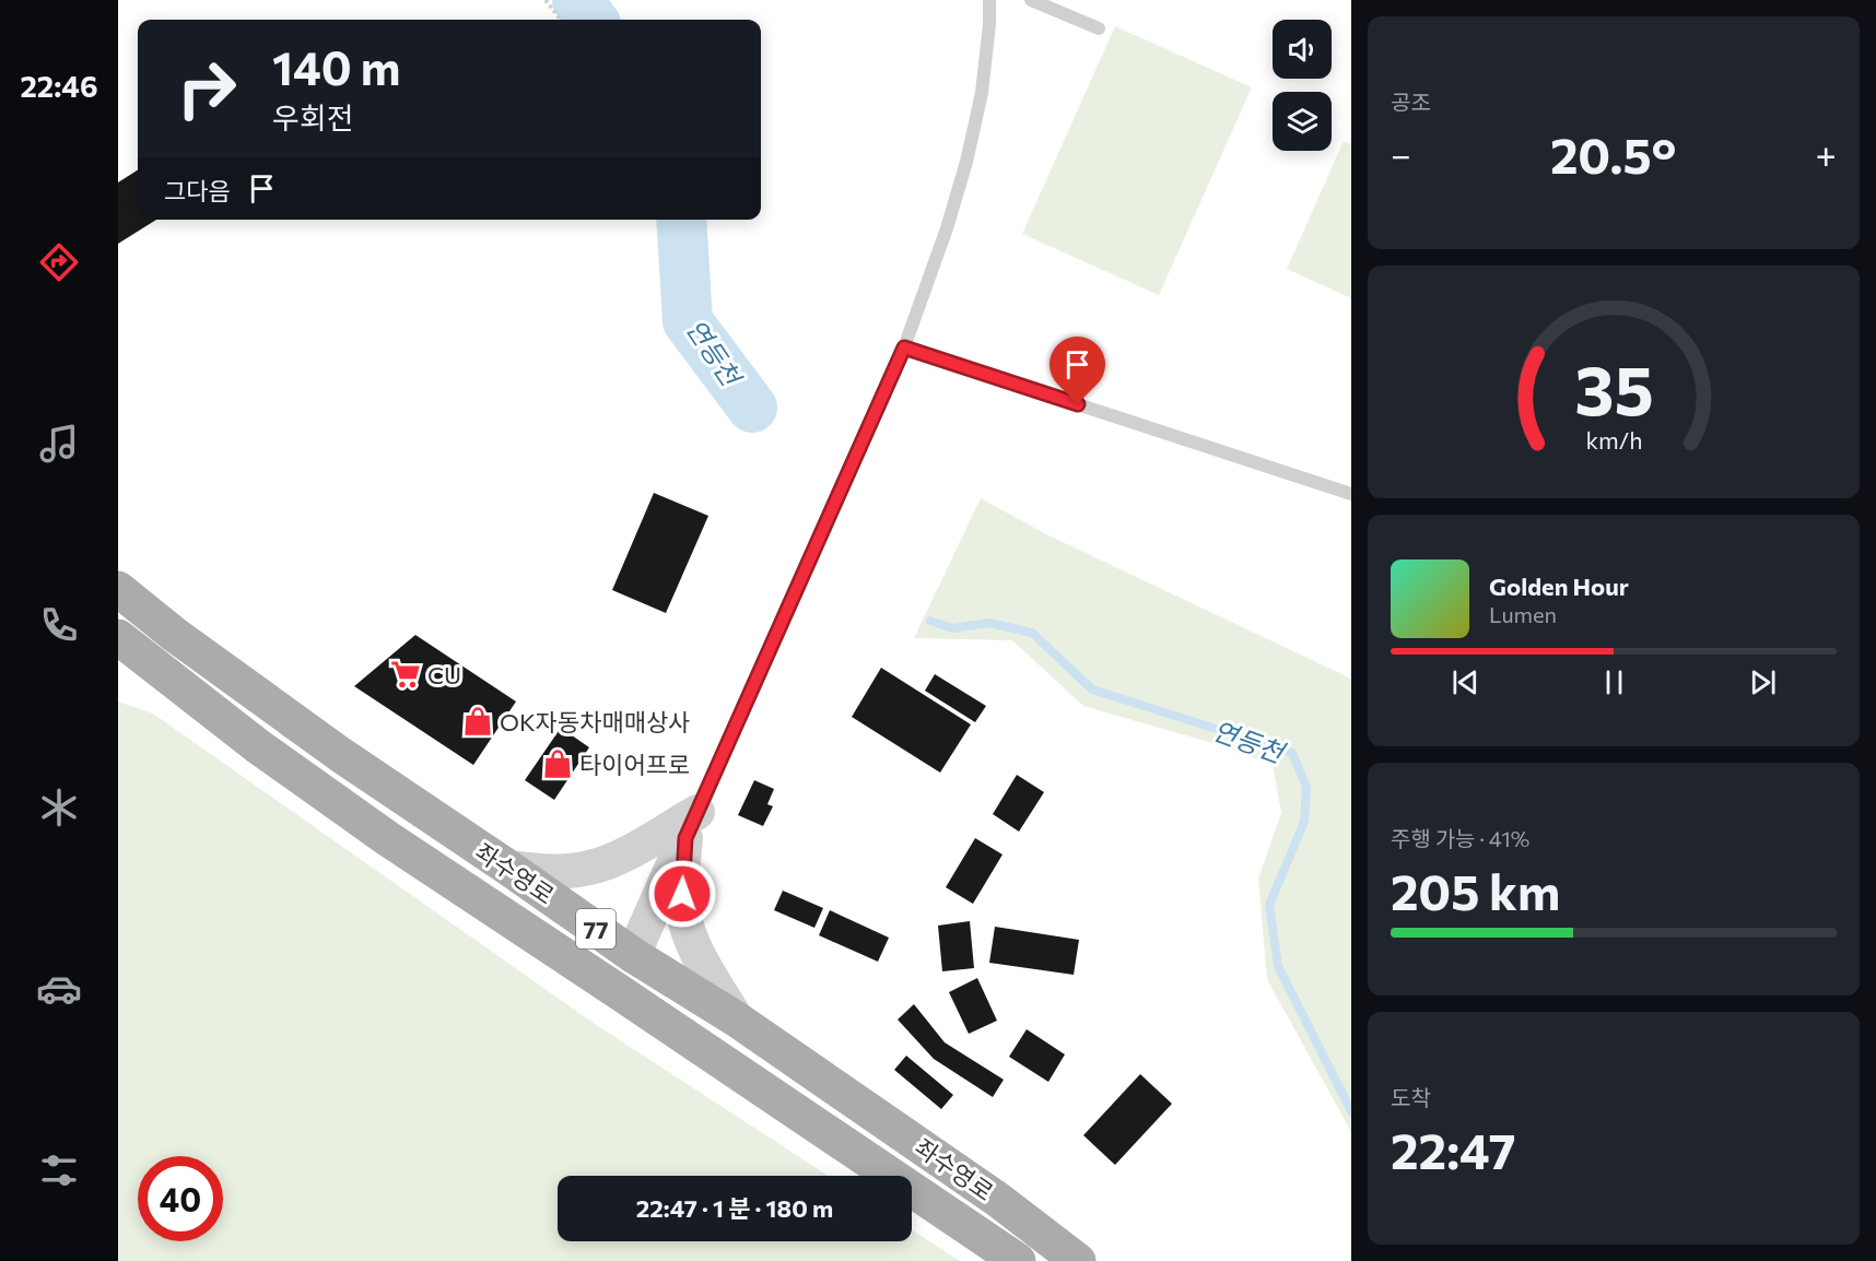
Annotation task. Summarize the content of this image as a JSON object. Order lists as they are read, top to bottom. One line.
{"streets":{"main road":["좌수영로","77"]},"water":["연등천"],"places":{"supermarket":["CU"],"shop":["OK자동차매매상사","타이어프로"]},"page":{"tabs":"22:46","tile":["공조",["주행 가능 · 41%","205 km"],["도착","22:47"]],"turn":["140 m","우회전"],"heat":["−","20.5°","+"],"then":"그다음","song":["Golden Hour","Lumen"],"limit":"40","trip":"22:47 · 1 분 · 180 m","gauge":["35","km/h"]}}
